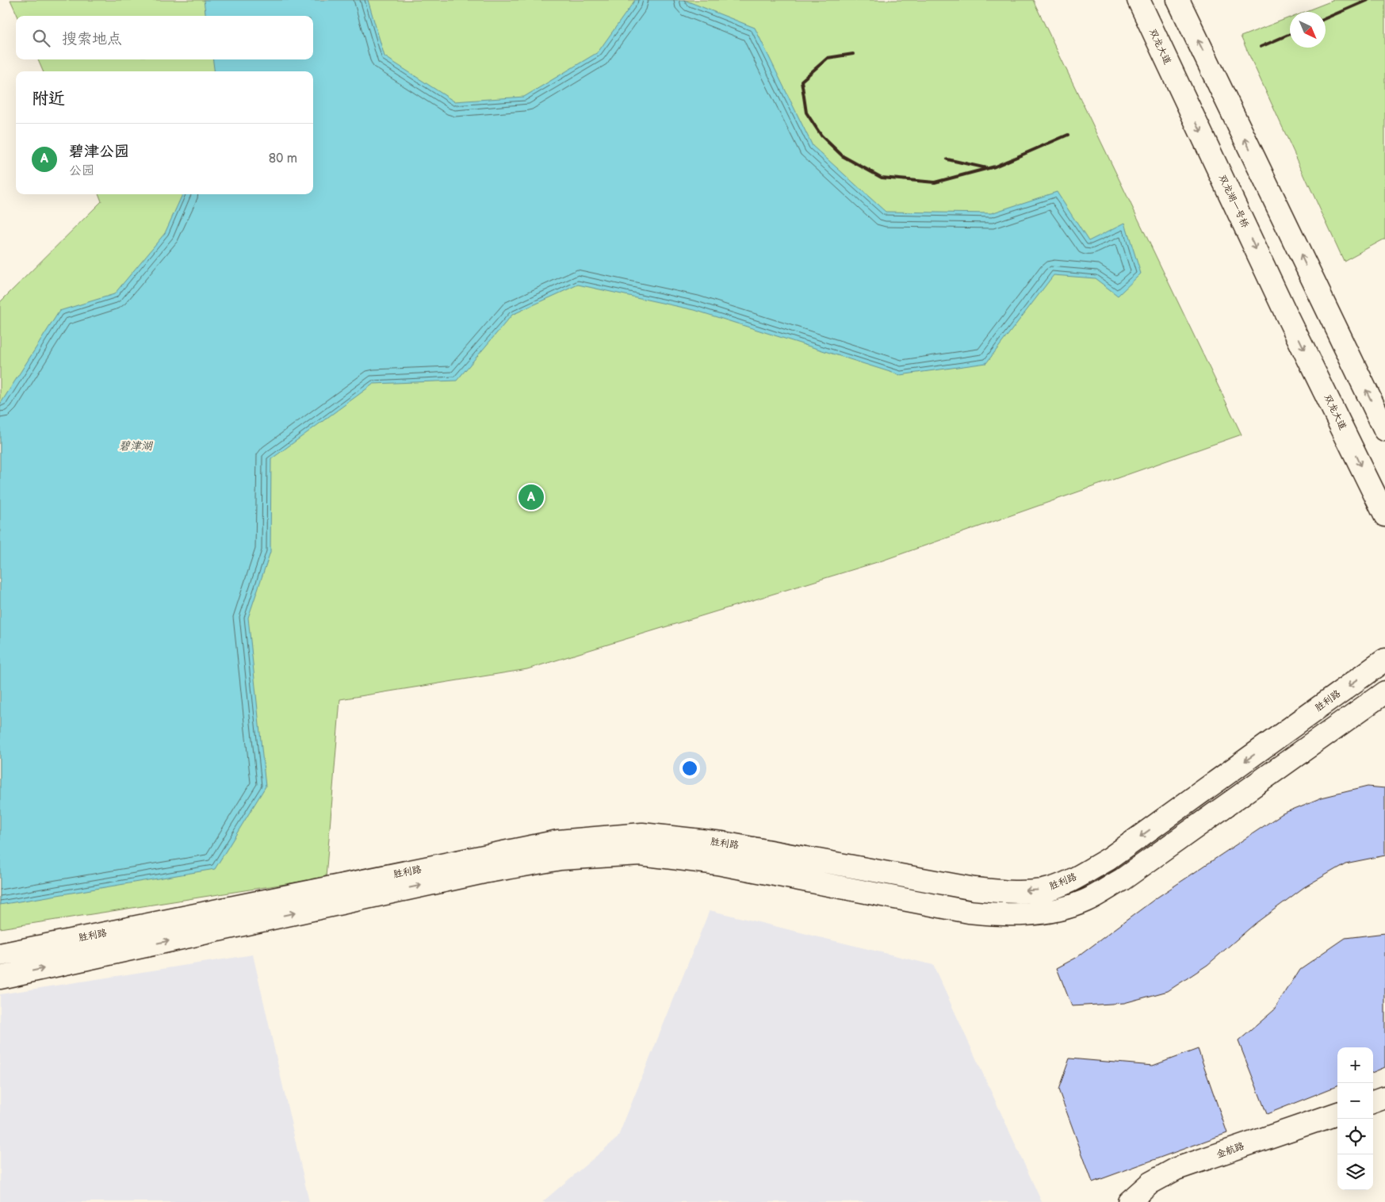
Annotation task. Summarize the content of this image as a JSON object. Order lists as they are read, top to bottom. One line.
{"streets":{"street":["双龙大道","双龙湖一号桥","胜利路","金航路"]},"crossings":[["双龙大道","双龙湖一号桥"]],"water":["碧津湖"],"north":"bottom right","page":{"search":"搜索地点","heading":"附近","list":[{"mark":"A","name":"碧津公园","note":"公园","value":"80 m"}],"pins":"A","map_buttons":["+","−"]}}
